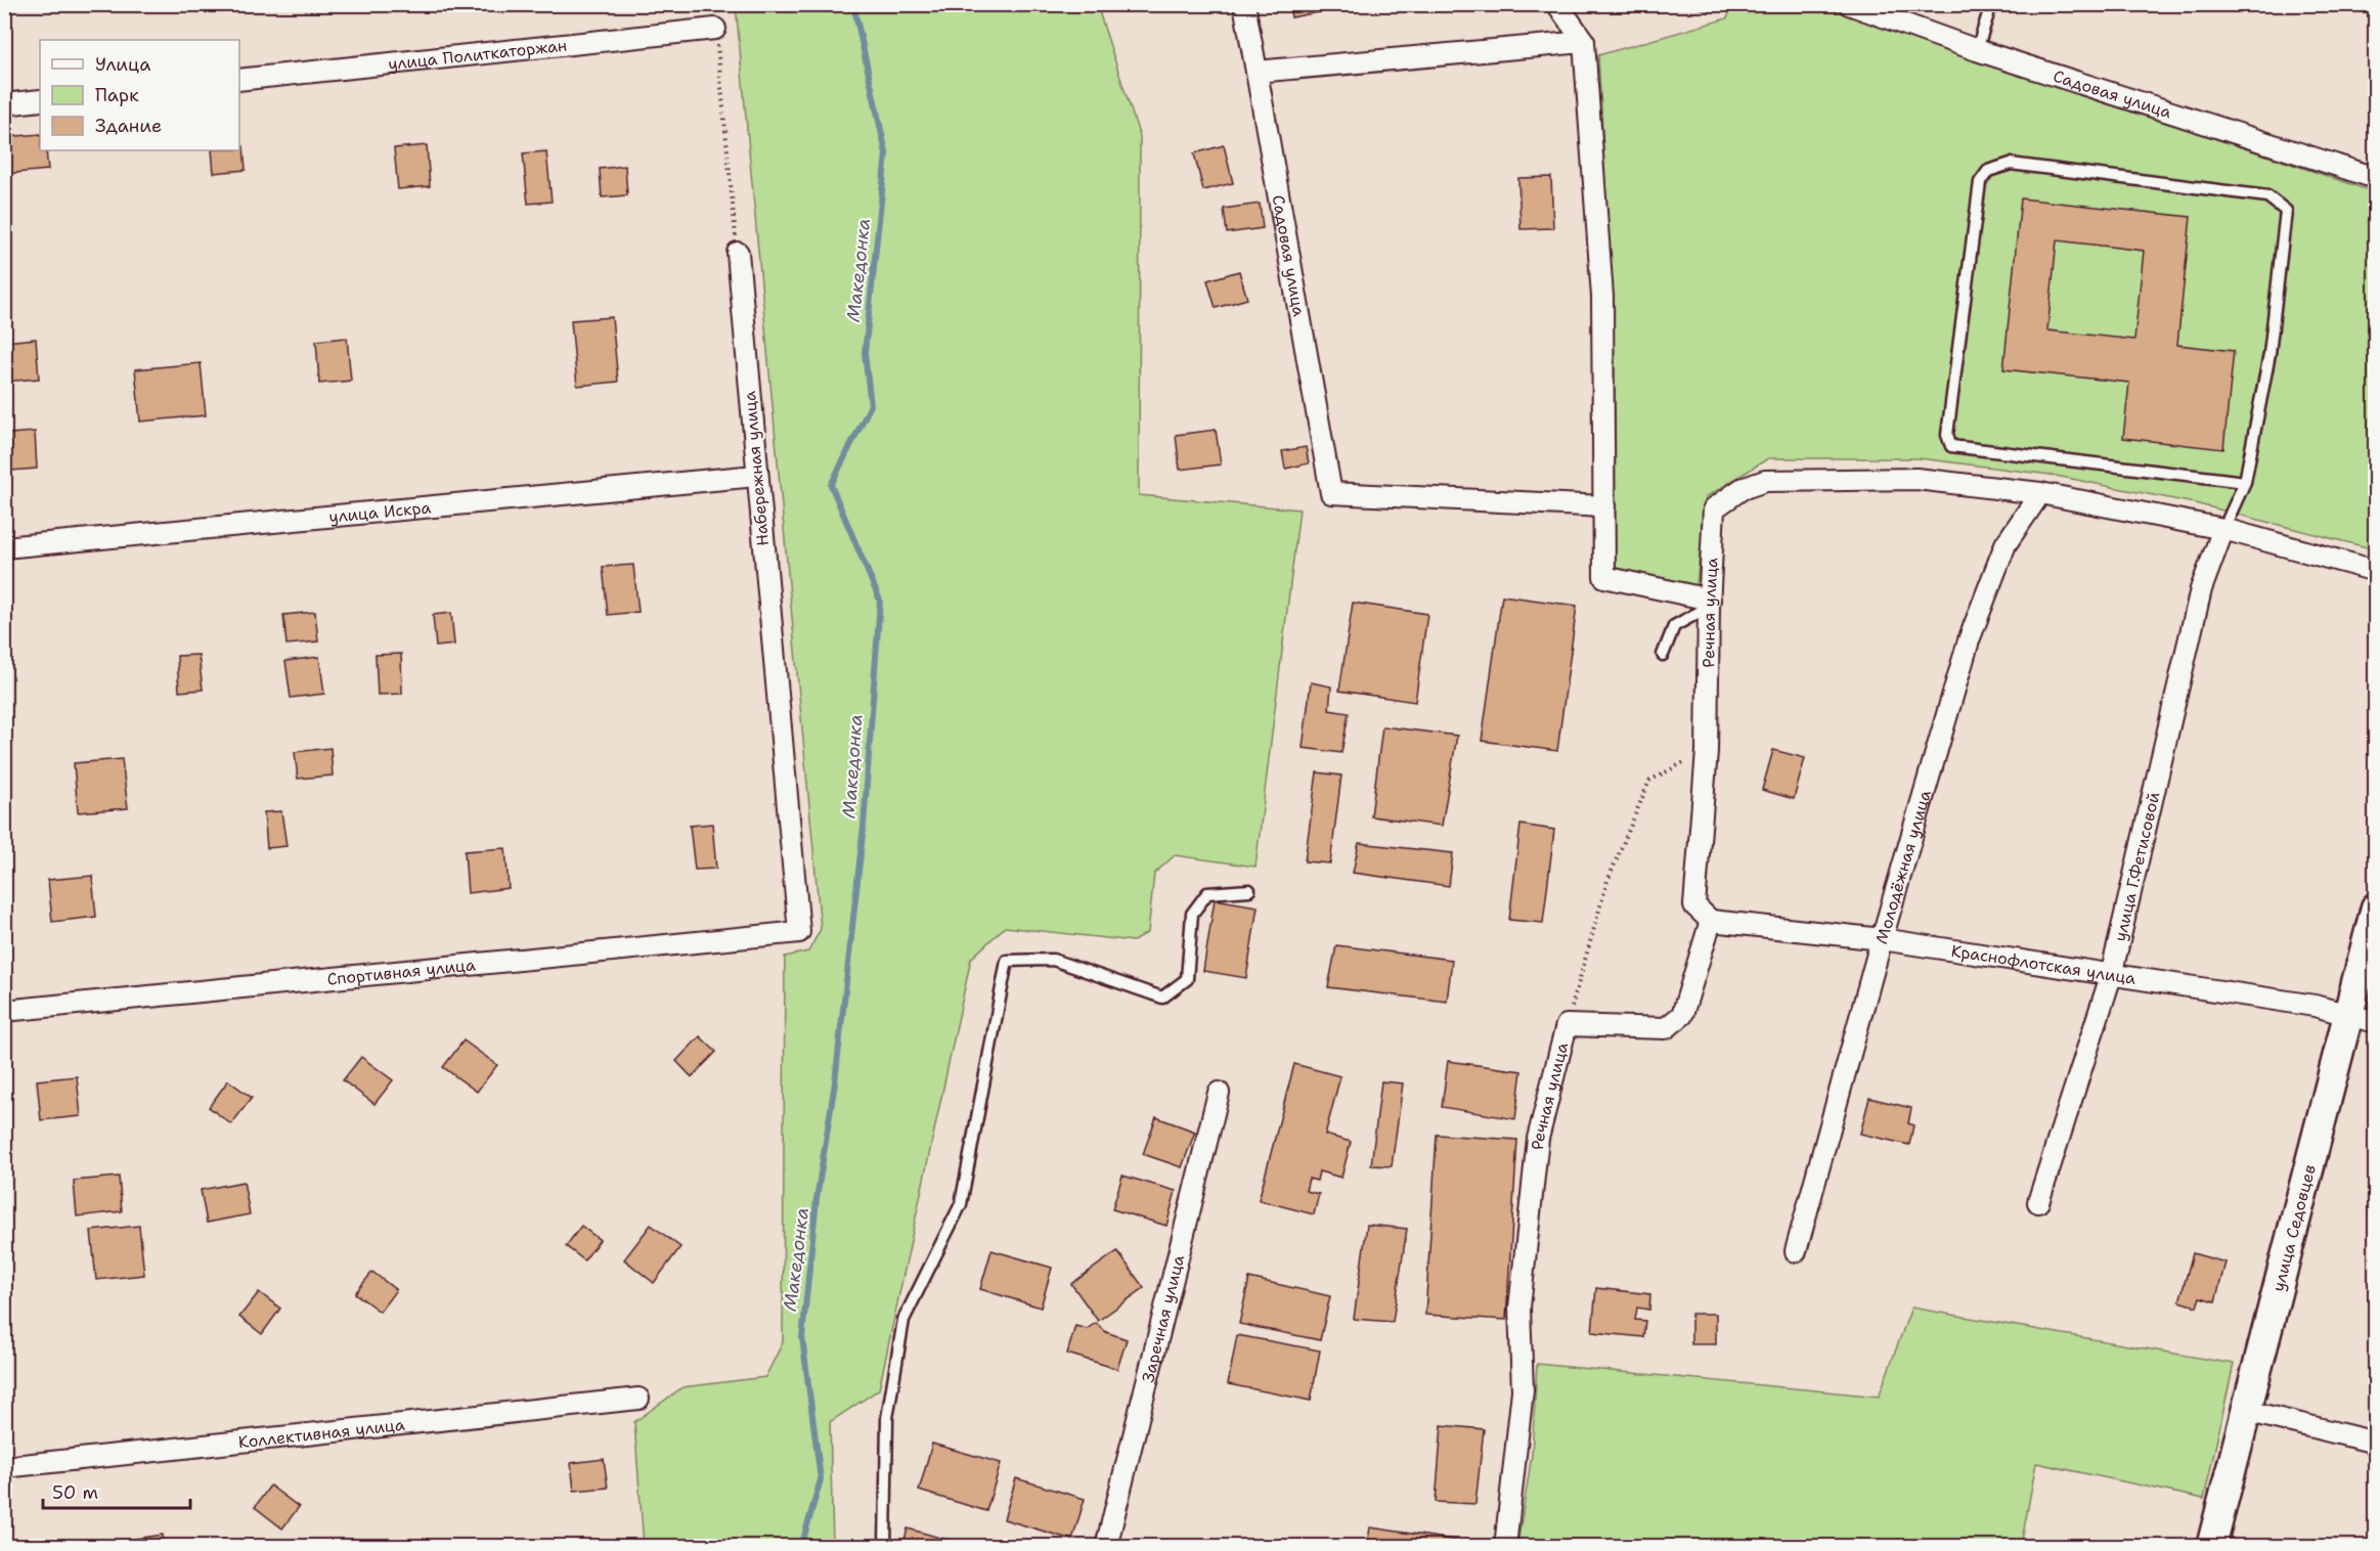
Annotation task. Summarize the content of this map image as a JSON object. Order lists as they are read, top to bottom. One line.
{"streets":{"street":["улица Политкаторжан","Садовая улица","Набережная улица","улица Искра","Речная улица","Молодёжная улица","улица Г.Фетисовой","Краснофлотская улица","Спортивная улица","улица Седовцев","Заречная улица","Коллективная улица"]},"crossings":[["Набережная улица","улица Искра"],["Набережная улица","Спортивная улица"],["Речная улица","Молодёжная улица"],["Речная улица","Краснофлотская улица"],["Молодёжная улица","Краснофлотская улица"],["улица Г.Фетисовой","Краснофлотская улица"],["Краснофлотская улица","улица Седовцев"]],"water":["Македонка"],"legend":["Улица","Парк","Здание"],"scale_bar":"50 m"}
